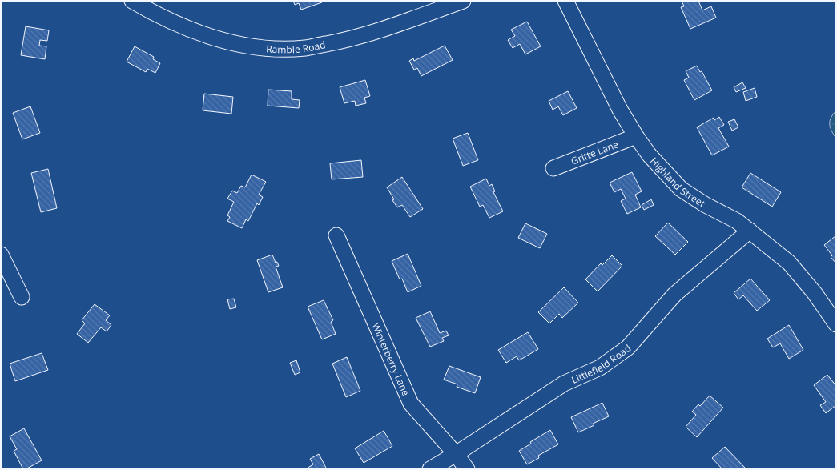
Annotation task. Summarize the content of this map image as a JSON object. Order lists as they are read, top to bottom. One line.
{"streets":{"street":["Ramble Road","Gritte Lane","Highland Street","Winterberry Lane","Littlefield Road"]},"crossings":[["Gritte Lane","Highland Street"],["Highland Street","Littlefield Road"],["Winterberry Lane","Littlefield Road"]]}
